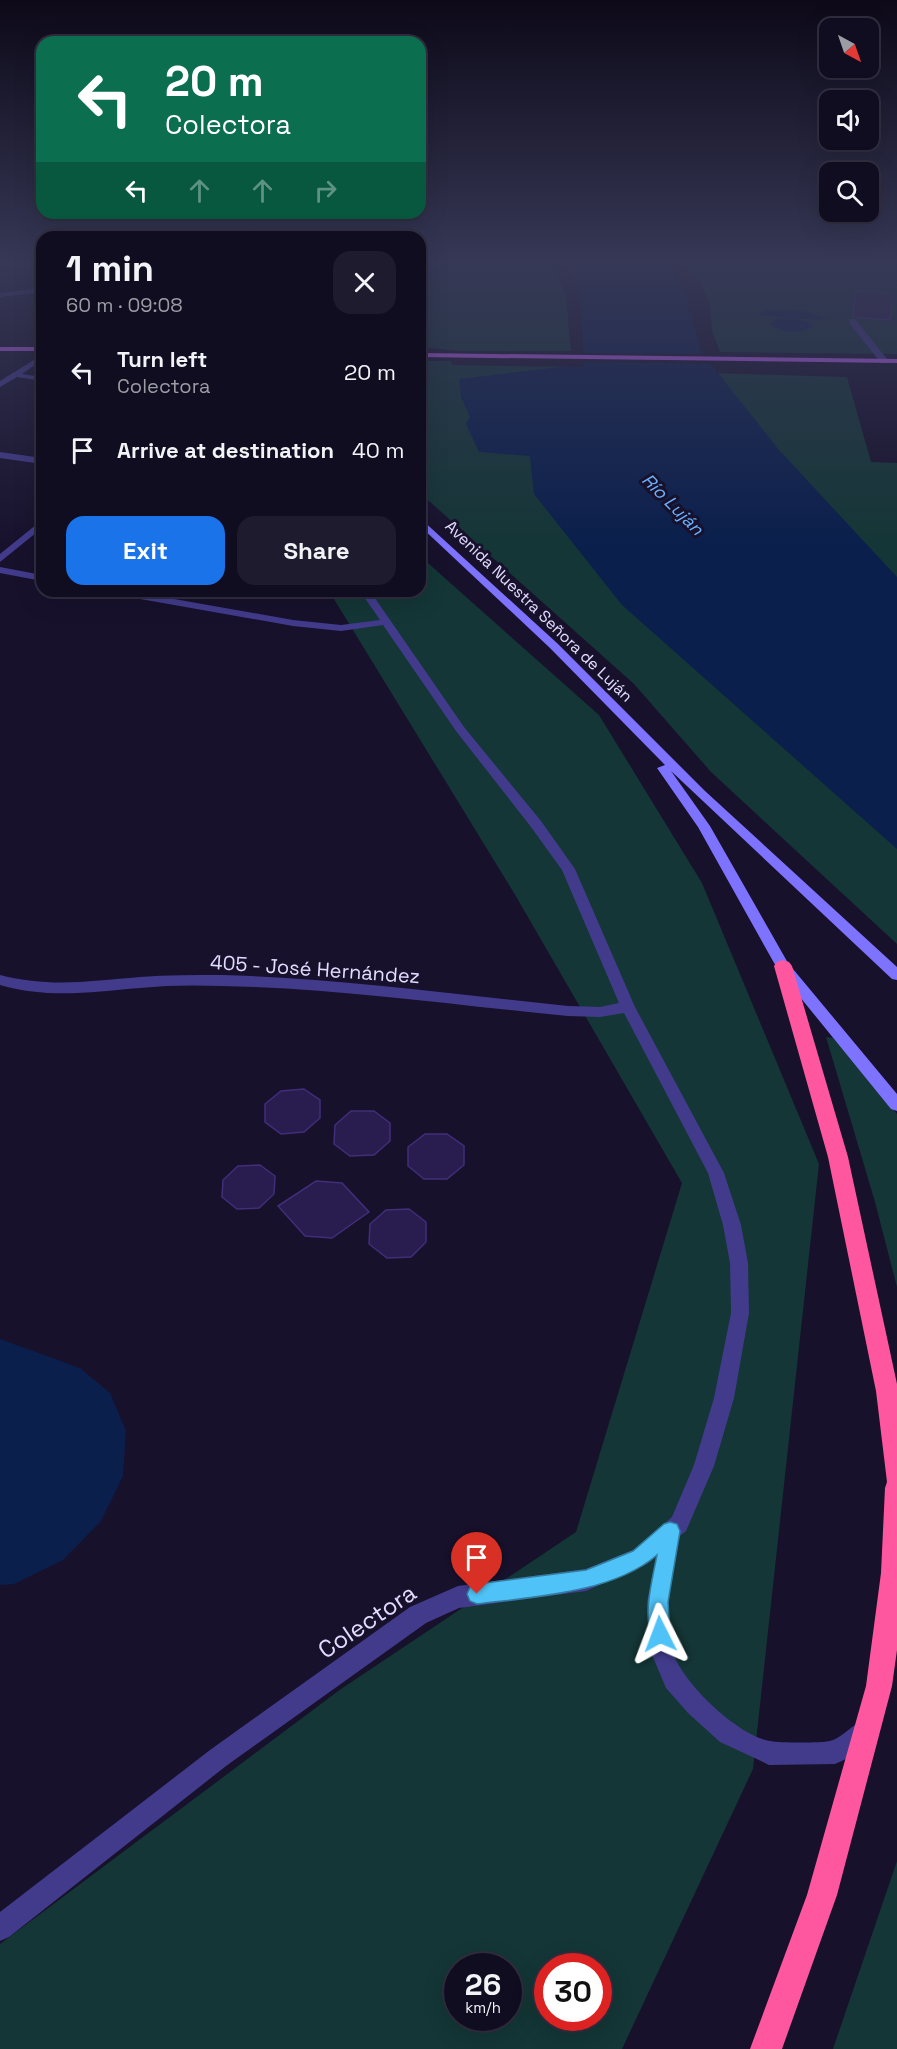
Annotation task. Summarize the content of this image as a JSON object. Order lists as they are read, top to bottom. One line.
{"streets":{"main road":["Avenida Nuestra Señora de Luján"],"street":["405 - José Hernández","Colectora"]},"crossings":[["405 - José Hernández","Colectora"]],"water":["Río Luján"],"north":"bottom right","page":{"turn":["20 m","Colectora"],"heading":["1 min","60 m · 09:08"],"list":[{"name":"Turn left","note":"Colectora","value":"20 m"},{"name":"Arrive at destination","value":"40 m"}],"buttons":["Exit","Share"],"speed":"26 km/h","limit":"30"}}
